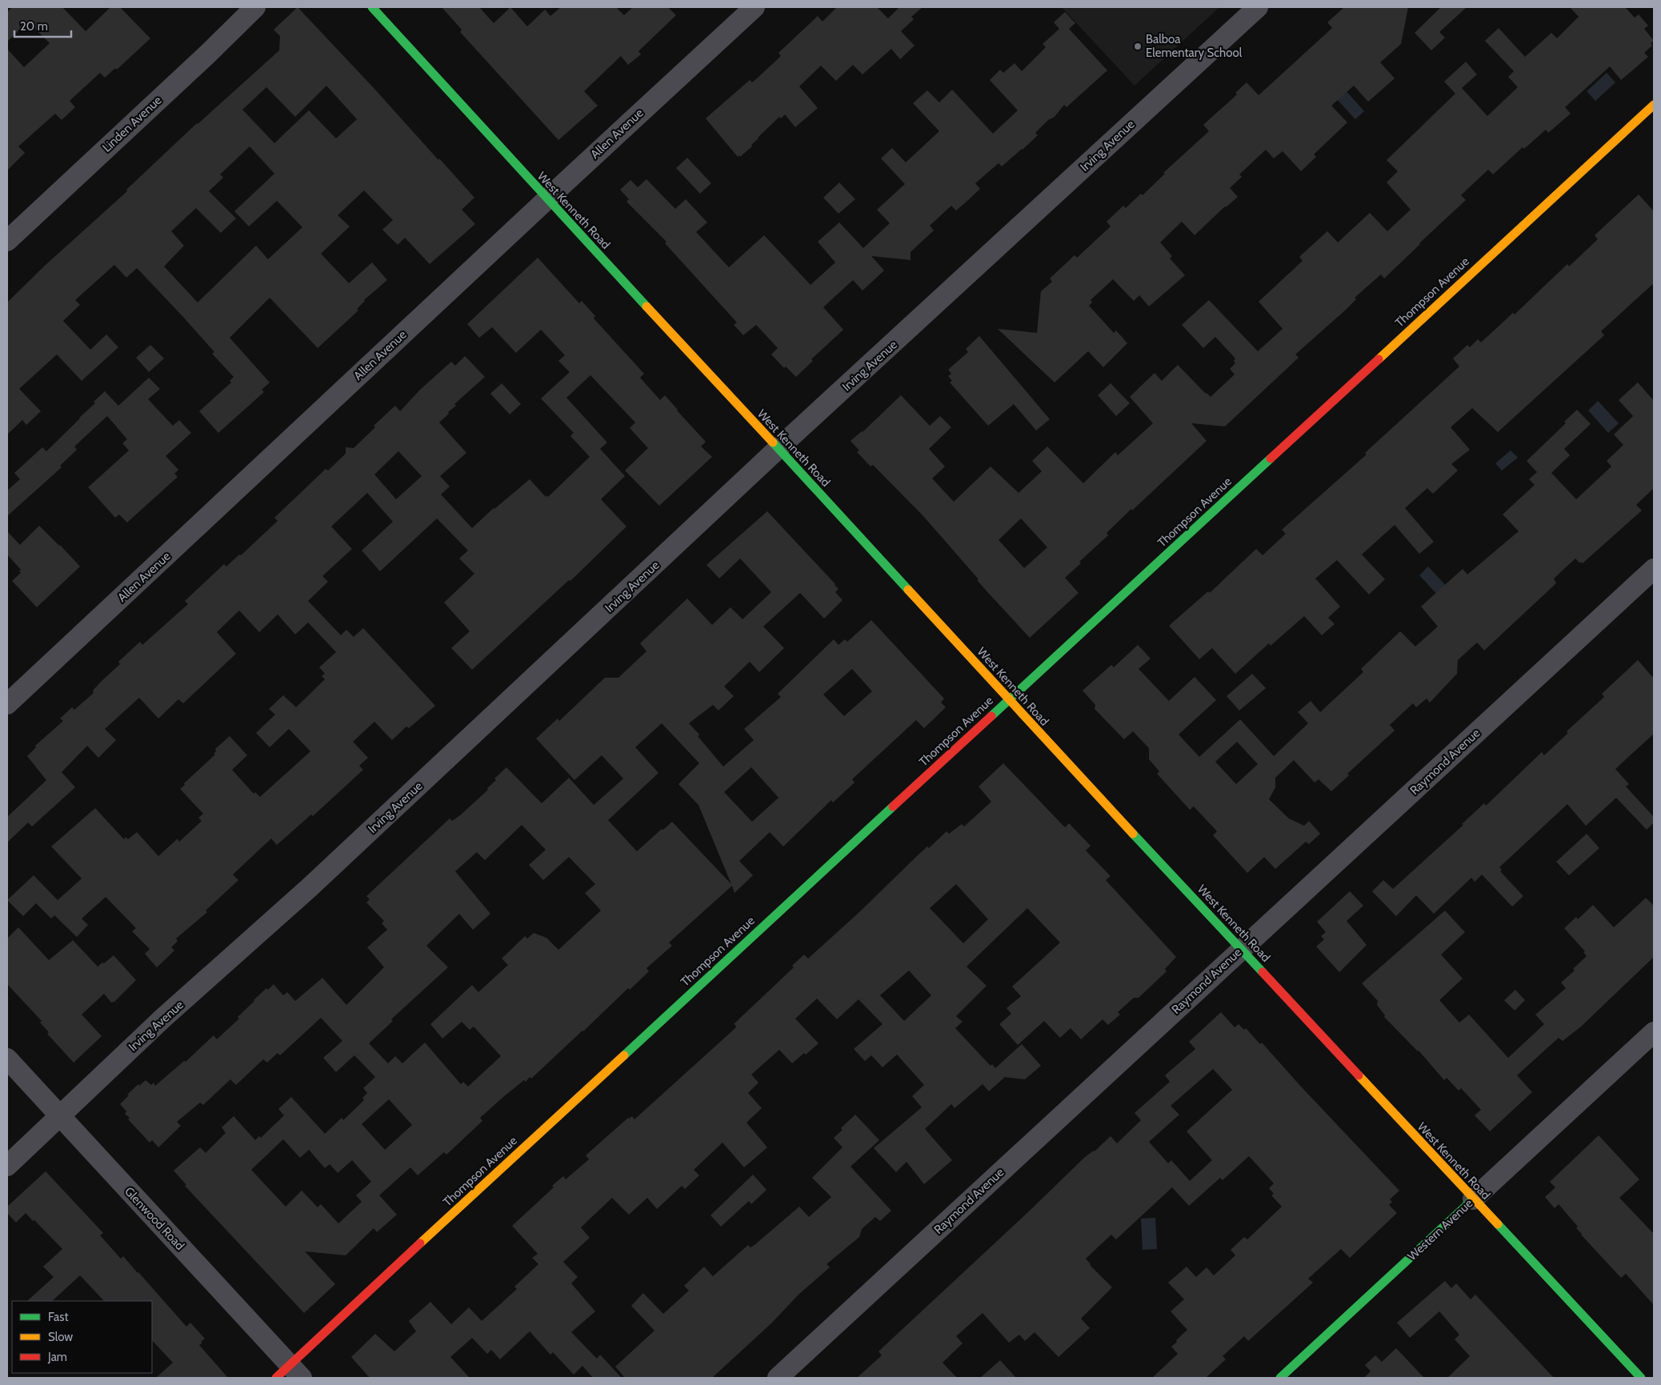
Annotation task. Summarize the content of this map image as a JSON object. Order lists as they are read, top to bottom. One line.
{"streets":{"street":["Linden Avenue","Allen Avenue","Irving Avenue","West Kenneth Road","Thompson Avenue","Raymond Avenue","Glenwood Road","Western Avenue"]},"crossings":[["Allen Avenue","West Kenneth Road"],["Irving Avenue","West Kenneth Road"],["Irving Avenue","Glenwood Road"],["West Kenneth Road","Thompson Avenue"],["West Kenneth Road","Raymond Avenue"],["West Kenneth Road","Western Avenue"],["Thompson Avenue","Glenwood Road"]],"places":["Balboa Elementary School"],"legend":["Fast","Slow","Jam"],"scale_bar":"20 m"}
